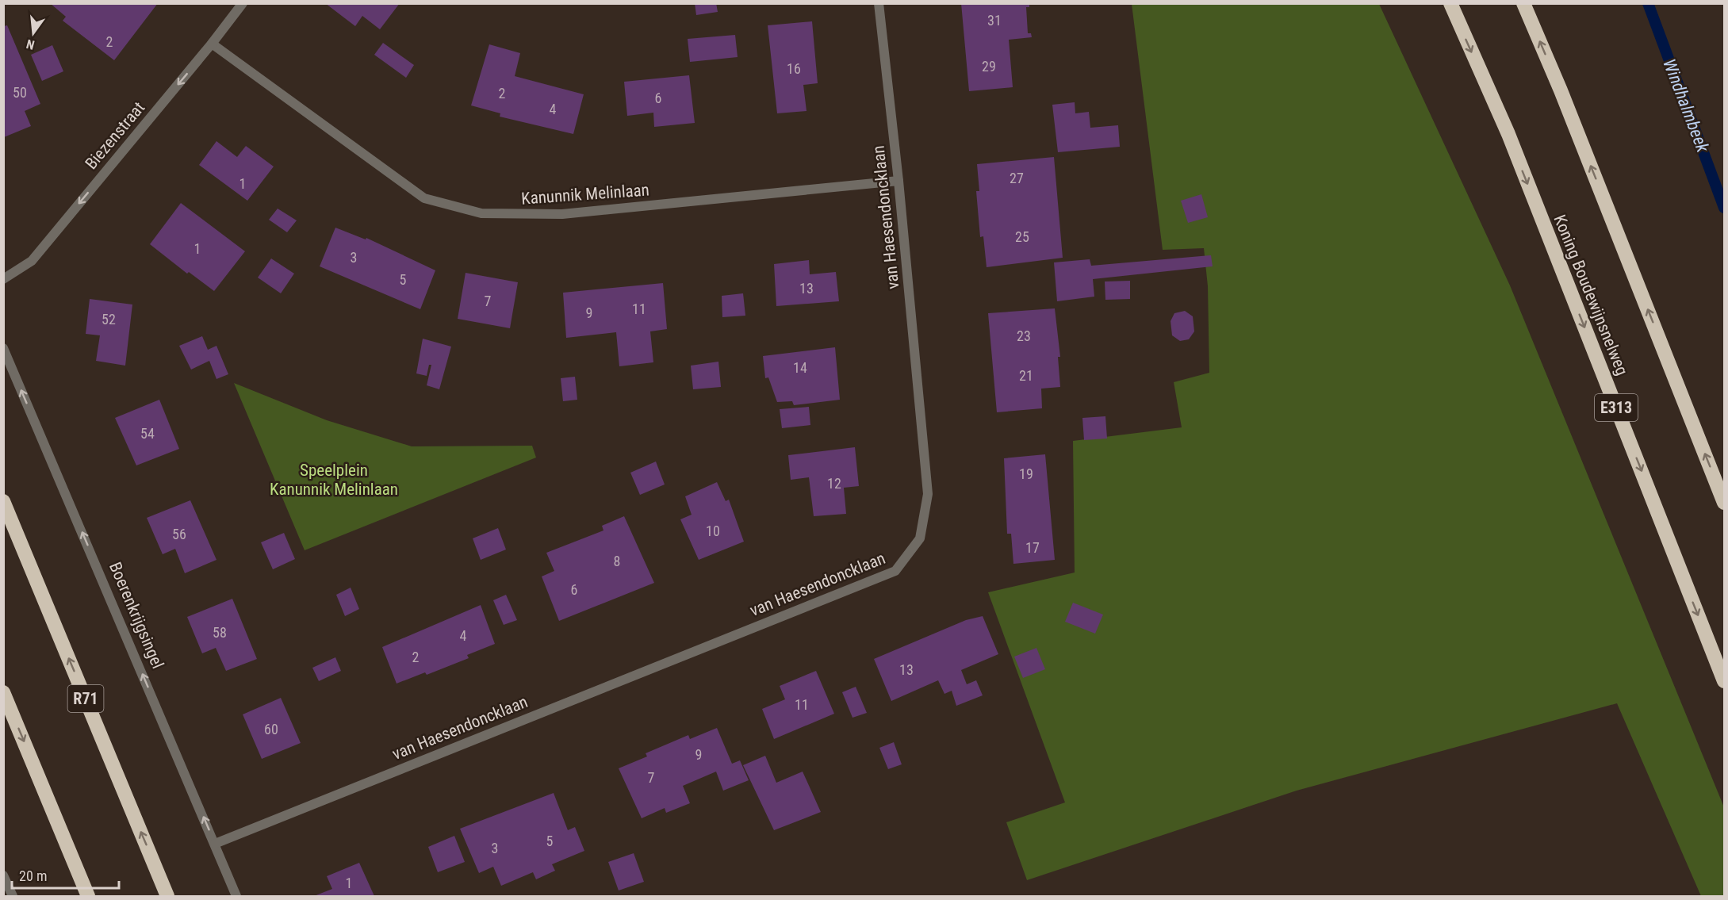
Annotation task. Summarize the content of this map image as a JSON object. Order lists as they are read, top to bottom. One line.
{"streets":{"highway":["Koning Boudewijnsnelweg","E313","R71"],"street":["Biezenstraat","Kanunnik Melinlaan","van Haesendoncklaan","Boerenkrijgsingel"]},"crossings":[["Biezenstraat","Kanunnik Melinlaan"],["Kanunnik Melinlaan","van Haesendoncklaan"],["van Haesendoncklaan","Boerenkrijgsingel"]],"one_way":["Biezenstraat","Boerenkrijgsingel"],"water":["Windhalmbeek"],"parks":["Speelplein Kanunnik Melinlaan"],"house_numbers":["31","2","29","16","50","2","6","4","27","1","25","1","3","5","13","7","11","9","52","23","14","21","54","19","12","10","56","17","8","6","58","4","2","13","11","60","9","7","5","3","1"],"scale_bar":"20 m","north":"bottom"}
